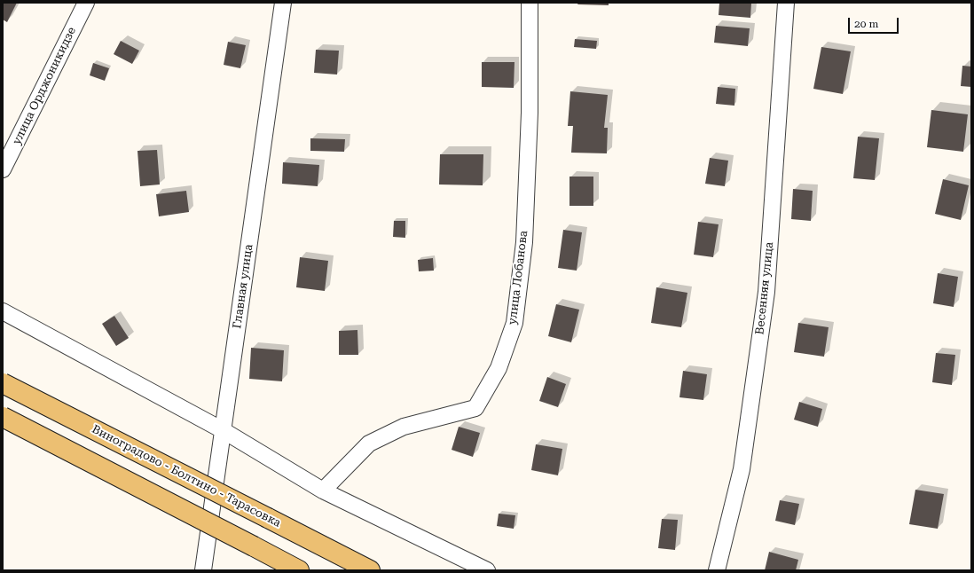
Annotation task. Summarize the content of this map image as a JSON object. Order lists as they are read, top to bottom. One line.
{"streets":{"main road":["Виноградово - Болтино - Тарасовка"],"street":["улица Орджоникидзе","улица Лобанова","Главная улица","Весенняя улица"]},"scale_bar":"20 m"}
